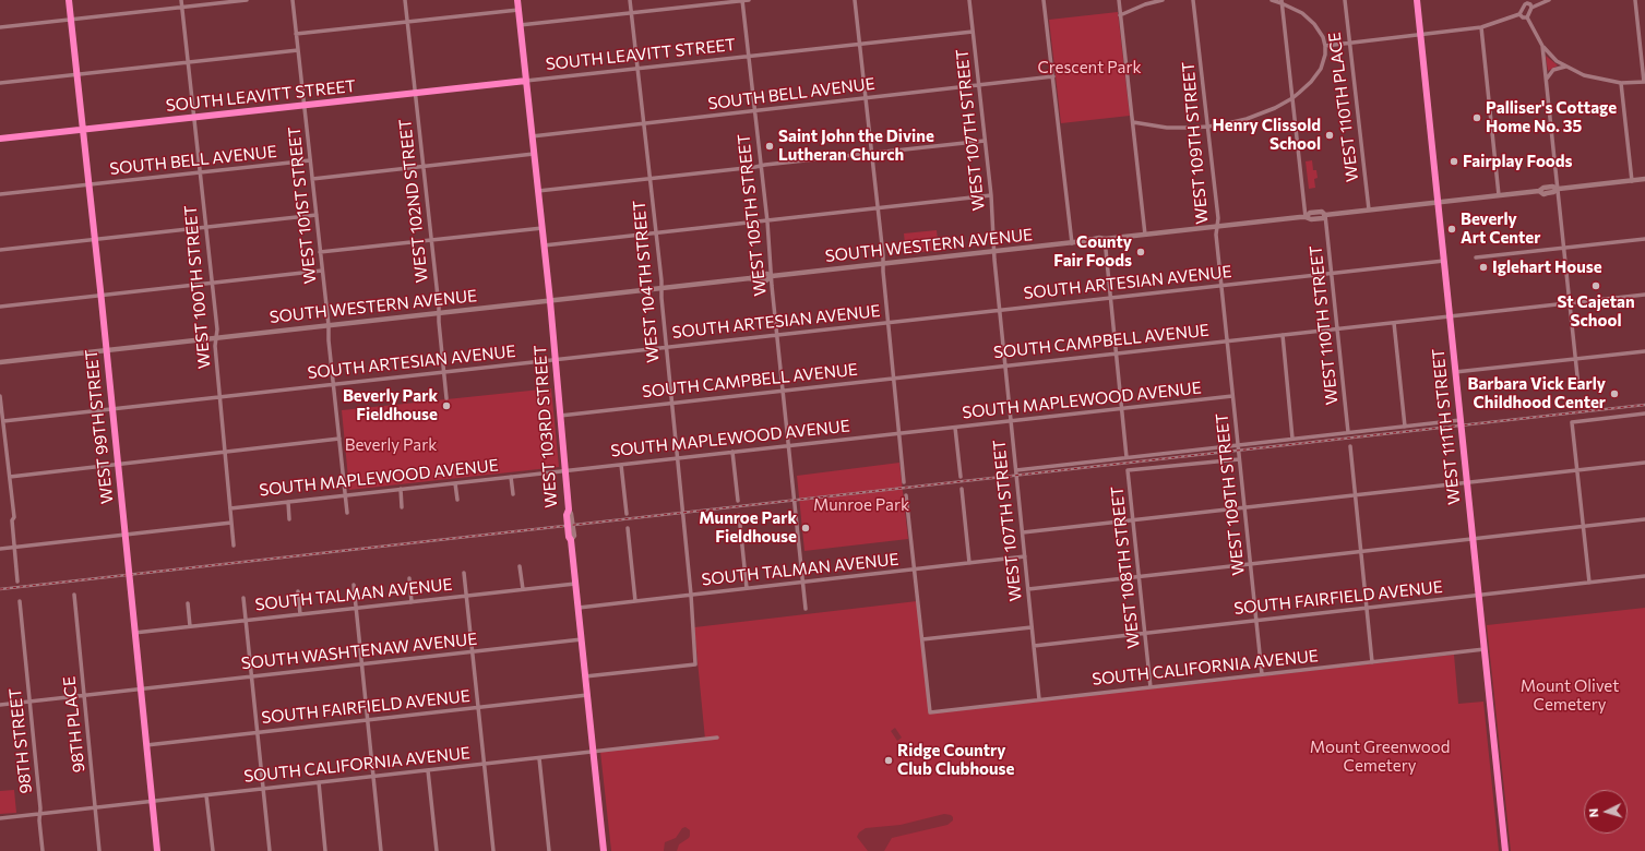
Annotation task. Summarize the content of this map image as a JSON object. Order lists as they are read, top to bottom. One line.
{"streets":{"main road":["SOUTH WESTERN AVENUE","WEST 103RD STREET","WEST 111TH STREET"],"street":["SOUTH LEAVITT STREET","SOUTH BELL AVENUE","WEST 110TH PLACE","WEST 107TH STREET","WEST 109TH STREET","WEST 102ND STREET","WEST 101ST STREET","WEST 105TH STREET","WEST 104TH STREET","SOUTH ARTESIAN AVENUE","WEST 100TH STREET","WEST 110TH STREET","SOUTH CAMPBELL AVENUE","SOUTH MAPLEWOOD AVENUE","WEST 99TH STREET","WEST 108TH STREET","SOUTH TALMAN AVENUE","SOUTH FAIRFIELD AVENUE","SOUTH WASHTENAW AVENUE","SOUTH CALIFORNIA AVENUE","98TH PLACE","98TH STREET"]},"crossings":[["SOUTH LEAVITT STREET","WEST 107TH STREET"],["SOUTH LEAVITT STREET","WEST 102ND STREET"],["SOUTH LEAVITT STREET","WEST 101ST STREET"],["SOUTH LEAVITT STREET","WEST 105TH STREET"],["SOUTH LEAVITT STREET","WEST 104TH STREET"],["SOUTH LEAVITT STREET","WEST 100TH STREET"],["SOUTH LEAVITT STREET","WEST 99TH STREET"],["SOUTH LEAVITT STREET","WEST 103RD STREET"],["SOUTH BELL AVENUE","WEST 107TH STREET"],["SOUTH BELL AVENUE","WEST 101ST STREET"],["SOUTH BELL AVENUE","WEST 105TH STREET"],["SOUTH BELL AVENUE","WEST 104TH STREET"],["SOUTH BELL AVENUE","WEST 100TH STREET"],["SOUTH BELL AVENUE","WEST 99TH STREET"],["SOUTH BELL AVENUE","WEST 103RD STREET"],["WEST 110TH PLACE","SOUTH WESTERN AVENUE"],["WEST 107TH STREET","SOUTH WESTERN AVENUE"],["WEST 107TH STREET","SOUTH ARTESIAN AVENUE"],["WEST 107TH STREET","SOUTH CAMPBELL AVENUE"],["WEST 107TH STREET","SOUTH MAPLEWOOD AVENUE"],["WEST 107TH STREET","SOUTH TALMAN AVENUE"],["WEST 107TH STREET","SOUTH FAIRFIELD AVENUE"],["WEST 107TH STREET","SOUTH CALIFORNIA AVENUE"],["WEST 109TH STREET","SOUTH WESTERN AVENUE"],["WEST 109TH STREET","SOUTH ARTESIAN AVENUE"],["WEST 109TH STREET","SOUTH CAMPBELL AVENUE"],["WEST 109TH STREET","SOUTH MAPLEWOOD AVENUE"],["WEST 109TH STREET","WEST 108TH STREET"],["WEST 109TH STREET","SOUTH FAIRFIELD AVENUE"],["WEST 109TH STREET","SOUTH CALIFORNIA AVENUE"],["WEST 102ND STREET","SOUTH WESTERN AVENUE"],["WEST 102ND STREET","SOUTH ARTESIAN AVENUE"],["WEST 101ST STREET","SOUTH WESTERN AVENUE"],["WEST 101ST STREET","SOUTH ARTESIAN AVENUE"],["WEST 101ST STREET","SOUTH MAPLEWOOD AVENUE"],["WEST 105TH STREET","SOUTH WESTERN AVENUE"],["WEST 105TH STREET","SOUTH ARTESIAN AVENUE"],["WEST 105TH STREET","SOUTH CAMPBELL AVENUE"],["WEST 105TH STREET","SOUTH MAPLEWOOD AVENUE"],["WEST 105TH STREET","SOUTH TALMAN AVENUE"],["SOUTH WESTERN AVENUE","WEST 104TH STREET"],["SOUTH WESTERN AVENUE","WEST 100TH STREET"],["SOUTH WESTERN AVENUE","WEST 110TH STREET"],["SOUTH WESTERN AVENUE","WEST 99TH STREET"],["SOUTH WESTERN AVENUE","WEST 103RD STREET"],["SOUTH WESTERN AVENUE","WEST 111TH STREET"],["WEST 104TH STREET","SOUTH ARTESIAN AVENUE"],["WEST 104TH STREET","SOUTH CAMPBELL AVENUE"],["WEST 104TH STREET","SOUTH MAPLEWOOD AVENUE"],["WEST 104TH STREET","WEST 103RD STREET"],["WEST 104TH STREET","SOUTH TALMAN AVENUE"],["SOUTH ARTESIAN AVENUE","WEST 100TH STREET"],["SOUTH ARTESIAN AVENUE","WEST 110TH STREET"],["SOUTH ARTESIAN AVENUE","WEST 99TH STREET"],["SOUTH ARTESIAN AVENUE","WEST 103RD STREET"],["SOUTH ARTESIAN AVENUE","WEST 111TH STREET"],["WEST 100TH STREET","SOUTH MAPLEWOOD AVENUE"],["WEST 110TH STREET","SOUTH CAMPBELL AVENUE"],["SOUTH CAMPBELL AVENUE","WEST 103RD STREET"],["SOUTH CAMPBELL AVENUE","WEST 111TH STREET"],["SOUTH MAPLEWOOD AVENUE","WEST 103RD STREET"],["WEST 99TH STREET","SOUTH TALMAN AVENUE"],["WEST 99TH STREET","SOUTH FAIRFIELD AVENUE"],["WEST 99TH STREET","SOUTH WASHTENAW AVENUE"],["WEST 99TH STREET","SOUTH CALIFORNIA AVENUE"],["WEST 103RD STREET","SOUTH TALMAN AVENUE"],["WEST 103RD STREET","SOUTH FAIRFIELD AVENUE"],["WEST 103RD STREET","SOUTH WASHTENAW AVENUE"],["WEST 103RD STREET","SOUTH CALIFORNIA AVENUE"],["WEST 111TH STREET","SOUTH FAIRFIELD AVENUE"],["WEST 111TH STREET","SOUTH CALIFORNIA AVENUE"],["WEST 108TH STREET","SOUTH FAIRFIELD AVENUE"],["WEST 108TH STREET","SOUTH CALIFORNIA AVENUE"],["SOUTH WASHTENAW AVENUE","98TH PLACE"],["SOUTH WASHTENAW AVENUE","98TH STREET"],["SOUTH CALIFORNIA AVENUE","98TH PLACE"],["SOUTH CALIFORNIA AVENUE","98TH STREET"]],"parks":["Crescent Park","Beverly Park","Munroe Park","Mount Olivet Cemetery","Mount Greenwood Cemetery"],"places":["Palliser's Cottage Home No. 35","Henry Clissold School","Saint John the Divine Lutheran Church","Fairplay Foods","Beverly Art Center","County Fair Foods","Iglehart House","St Cajetan School","Barbara Vick Early Childhood Center","Beverly Park Fieldhouse","Munroe Park Fieldhouse","Ridge Country Club Clubhouse"],"north":"left"}
